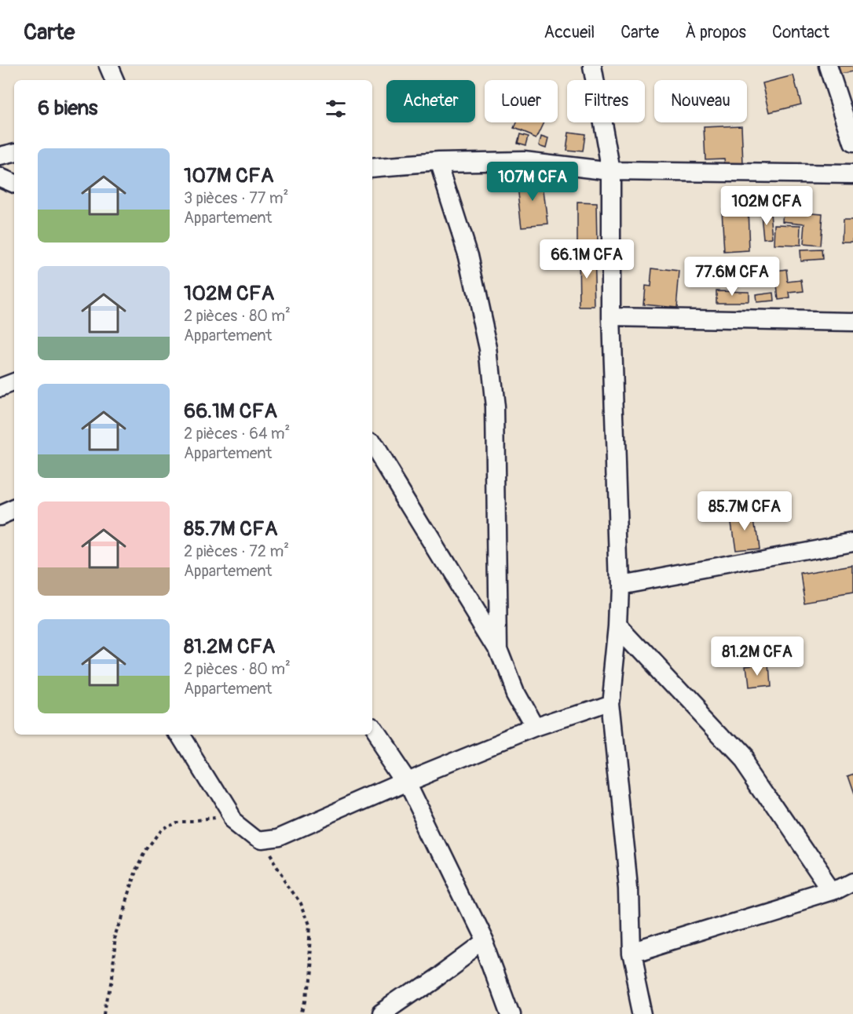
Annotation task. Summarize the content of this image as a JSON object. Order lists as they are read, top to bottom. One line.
{"page":{"header":"Carte","nav":["Accueil","Carte","À propos","Contact"],"chip":["Acheter","Louer","Filtres","Nouveau"],"heading":"6 biens","list":[{"name":"107M CFA","note":"3 pièces · 77 m² · Appartement"},{"name":"102M CFA","note":"2 pièces · 80 m² · Appartement"},{"name":"66.1M CFA","note":"2 pièces · 64 m² · Appartement"},{"name":"85.7M CFA","note":"2 pièces · 72 m² · Appartement"},{"name":"81.2M CFA","note":"2 pièces · 80 m² · Appartement"}],"price":["107M CFA","102M CFA","66.1M CFA","77.6M CFA","85.7M CFA","81.2M CFA"]}}
